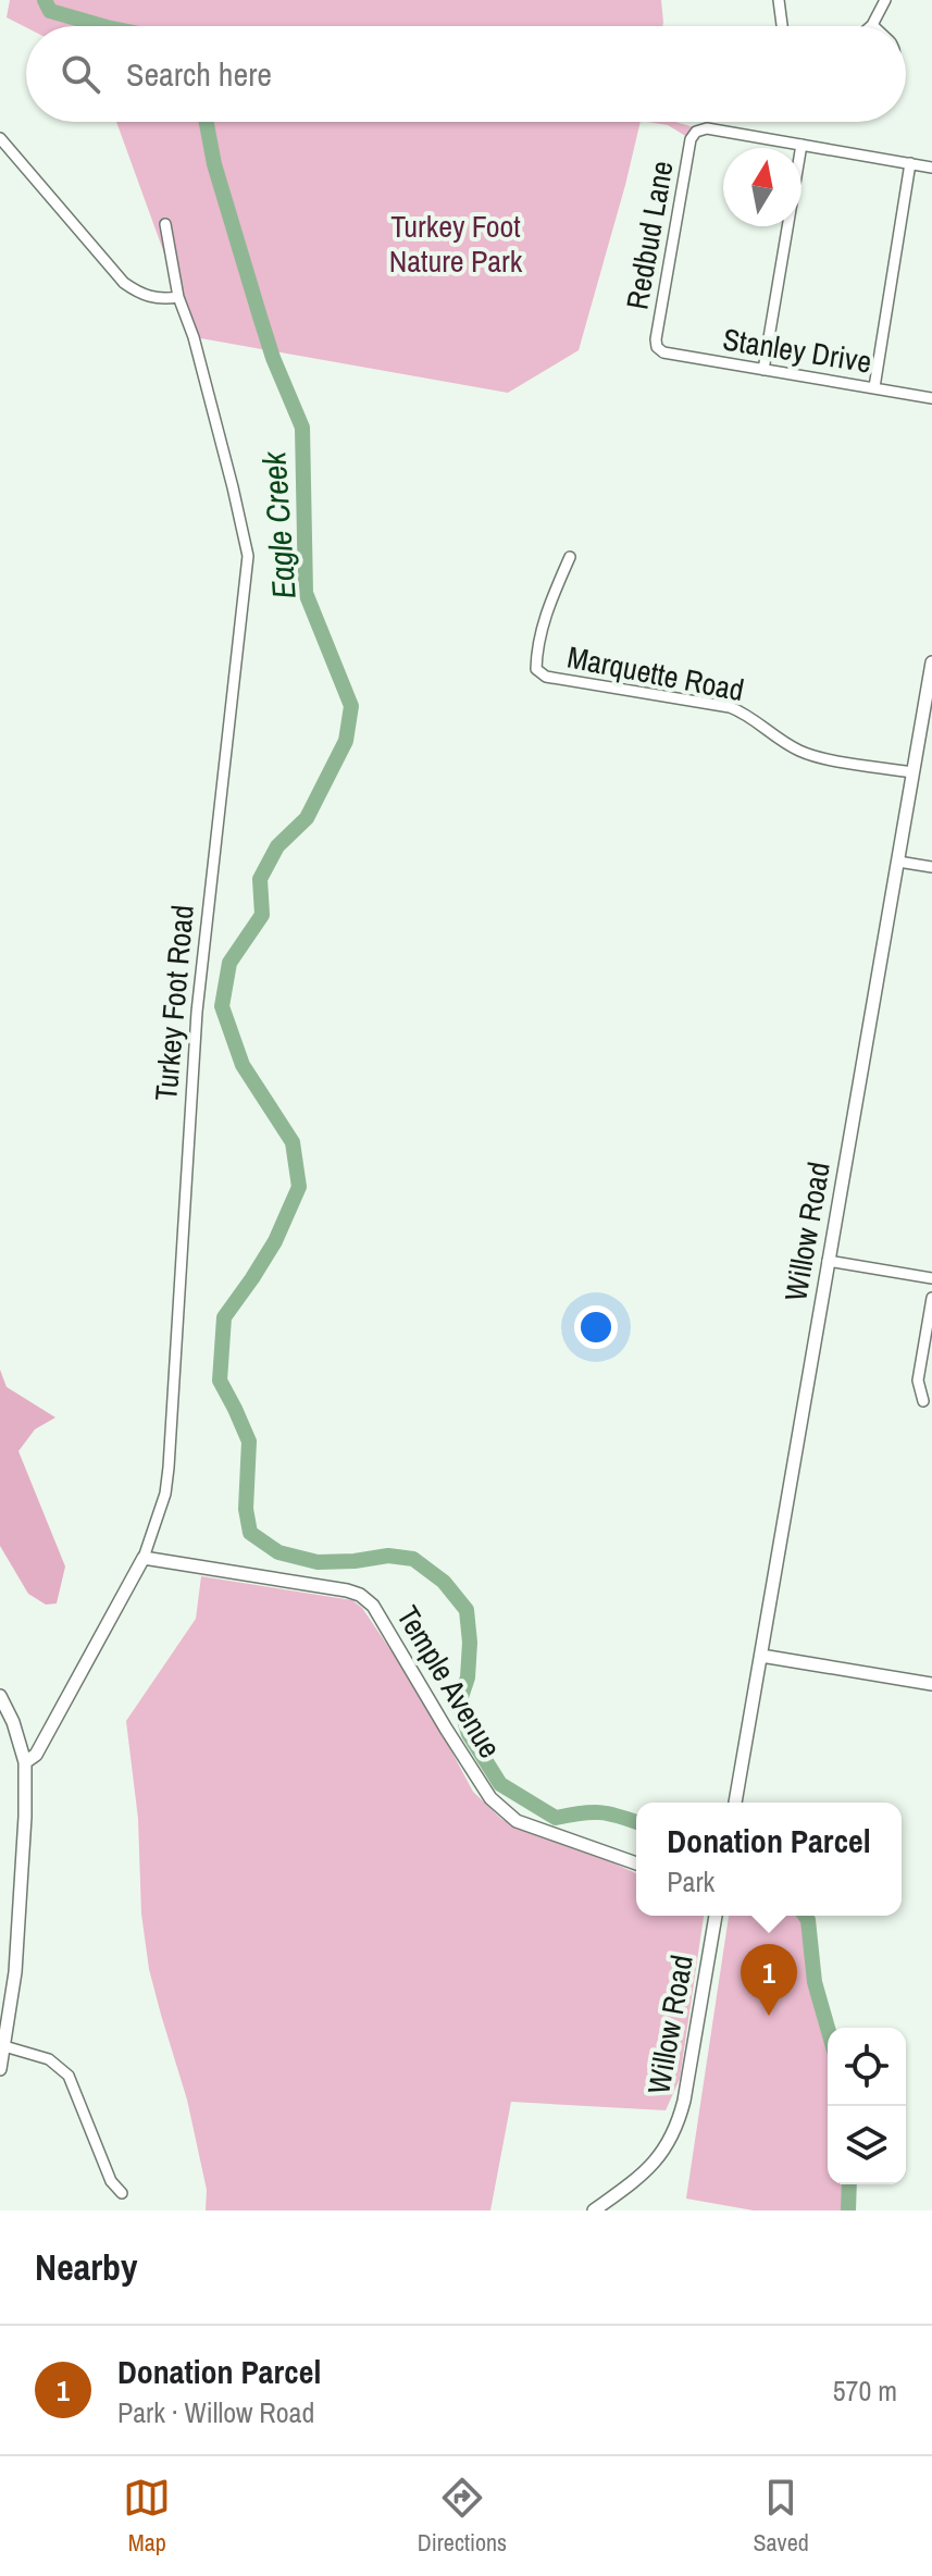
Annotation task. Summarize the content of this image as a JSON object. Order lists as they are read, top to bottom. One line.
{"streets":{"street":["Redbud Lane","Stanley Drive","Marquette Road","Turkey Foot Road","Willow Road","Temple Avenue"]},"crossings":[["Redbud Lane","Stanley Drive"],["Marquette Road","Willow Road"],["Turkey Foot Road","Temple Avenue"]],"water":["Eagle Creek"],"parks":["Turkey Foot Nature Park"],"north":"top","page":{"search":"Search here","popup":["Donation Parcel","Park"],"pins":"1","heading":"Nearby","list":[{"mark":"1","name":"Donation Parcel","note":"Park · Willow Road","value":"570 m"}],"nav":["Map","Directions","Saved"]}}
